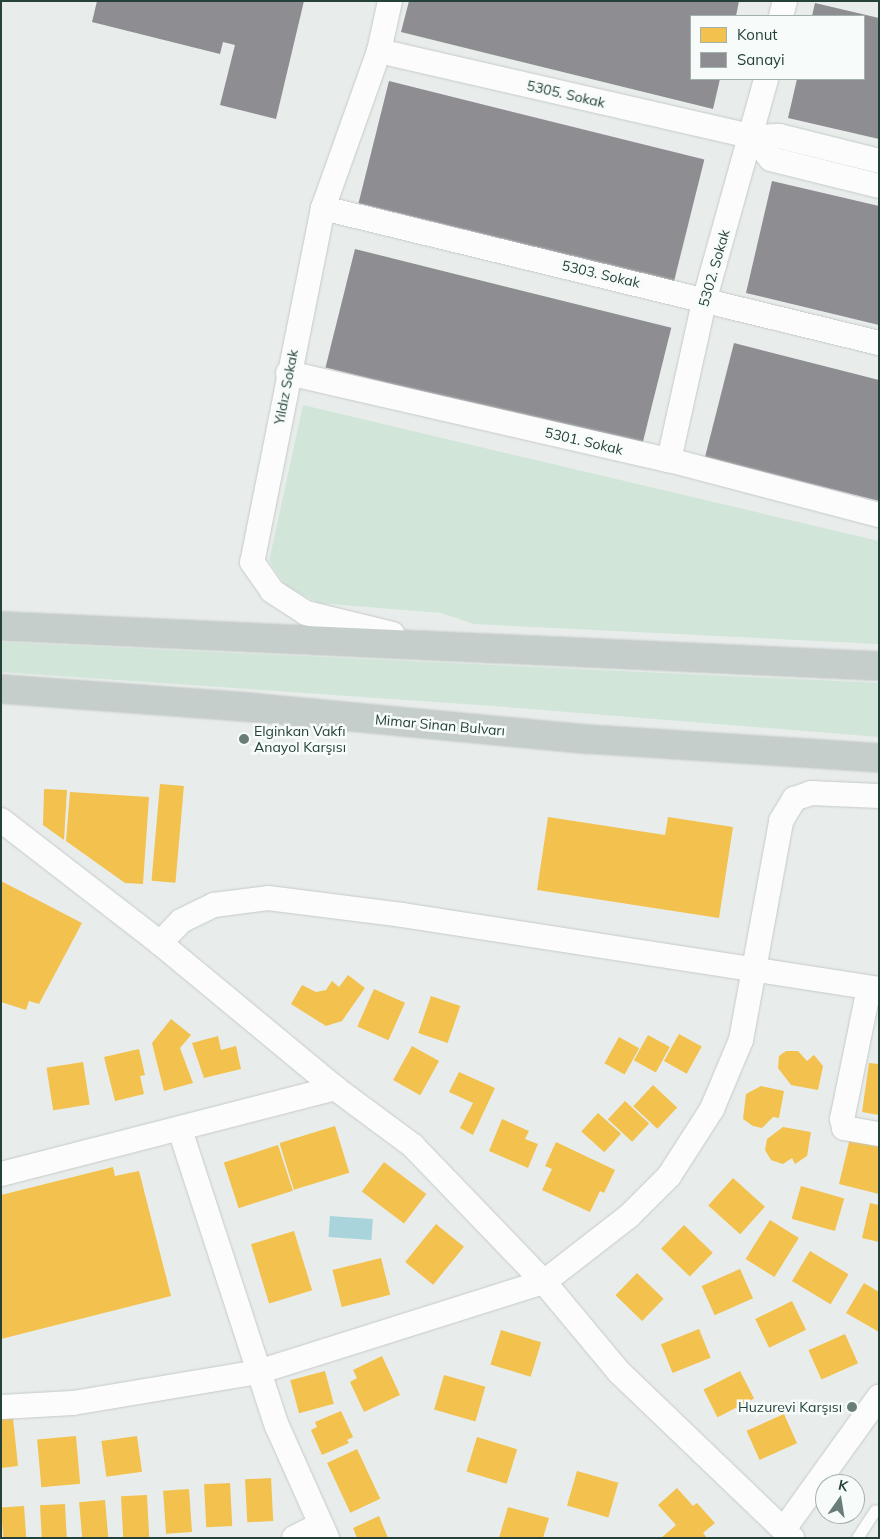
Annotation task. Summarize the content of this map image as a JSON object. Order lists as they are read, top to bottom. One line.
{"streets":{"highway":["Mimar Sinan Bulvarı"],"street":["5305. Sokak","5302. Sokak","5303. Sokak","Yıldız Sokak","5301. Sokak"]},"crossings":[["5305. Sokak","5302. Sokak"],["5305. Sokak","Yıldız Sokak"],["5302. Sokak","5303. Sokak"],["5302. Sokak","5301. Sokak"],["5303. Sokak","Yıldız Sokak"],["Yıldız Sokak","5301. Sokak"]],"places":["Elginkan Vakfı Anayol Karşısı","Huzurevi Karşısı"],"legend":["Konut","Sanayi"],"north":"top"}
